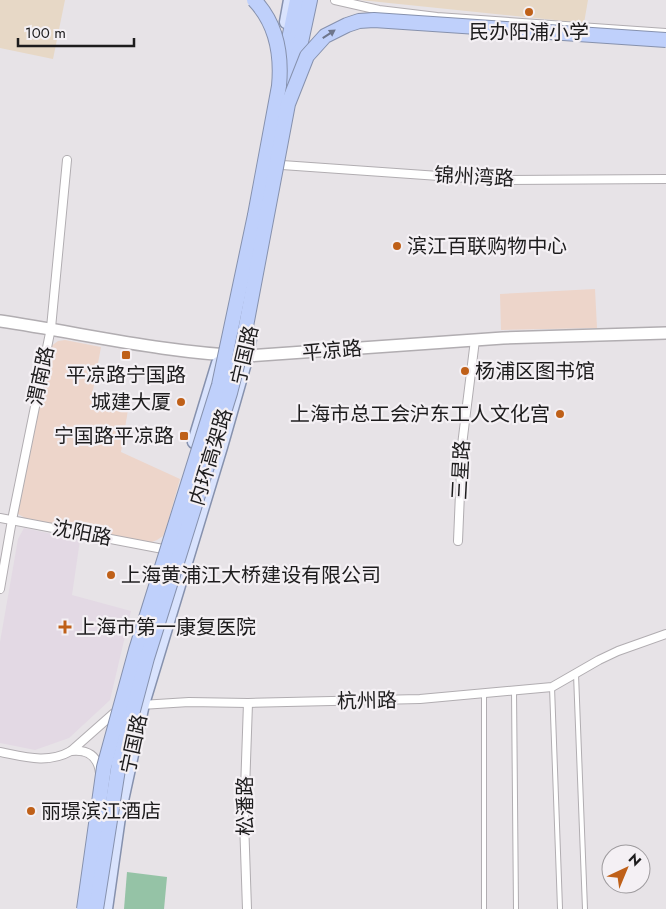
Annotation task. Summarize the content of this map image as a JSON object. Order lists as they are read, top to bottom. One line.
{"streets":{"highway":["内环高架路"],"main road":["平凉路","宁国路"],"street":["锦州湾路","渭南路","三星路","沈阳路","杭州路","松潘路"]},"crossings":[["锦州湾路","宁国路"],["平凉路","宁国路"],["平凉路","渭南路"],["平凉路","三星路"],["宁国路","内环高架路"],["宁国路","沈阳路"],["宁国路","杭州路"],["渭南路","沈阳路"],["杭州路","松潘路"]],"places":{"other":["民办阳浦小学","滨江百联购物中心","杨浦区图书馆","城建大厦","上海市总工会沪东工人文化宫","上海黄浦江大桥建设有限公司","丽璟滨江酒店"],"transit":["平凉路宁国路","宁国路平凉路"],"health":["上海市第一康复医院"]},"scale_bar":"100 m","north":"top right"}
